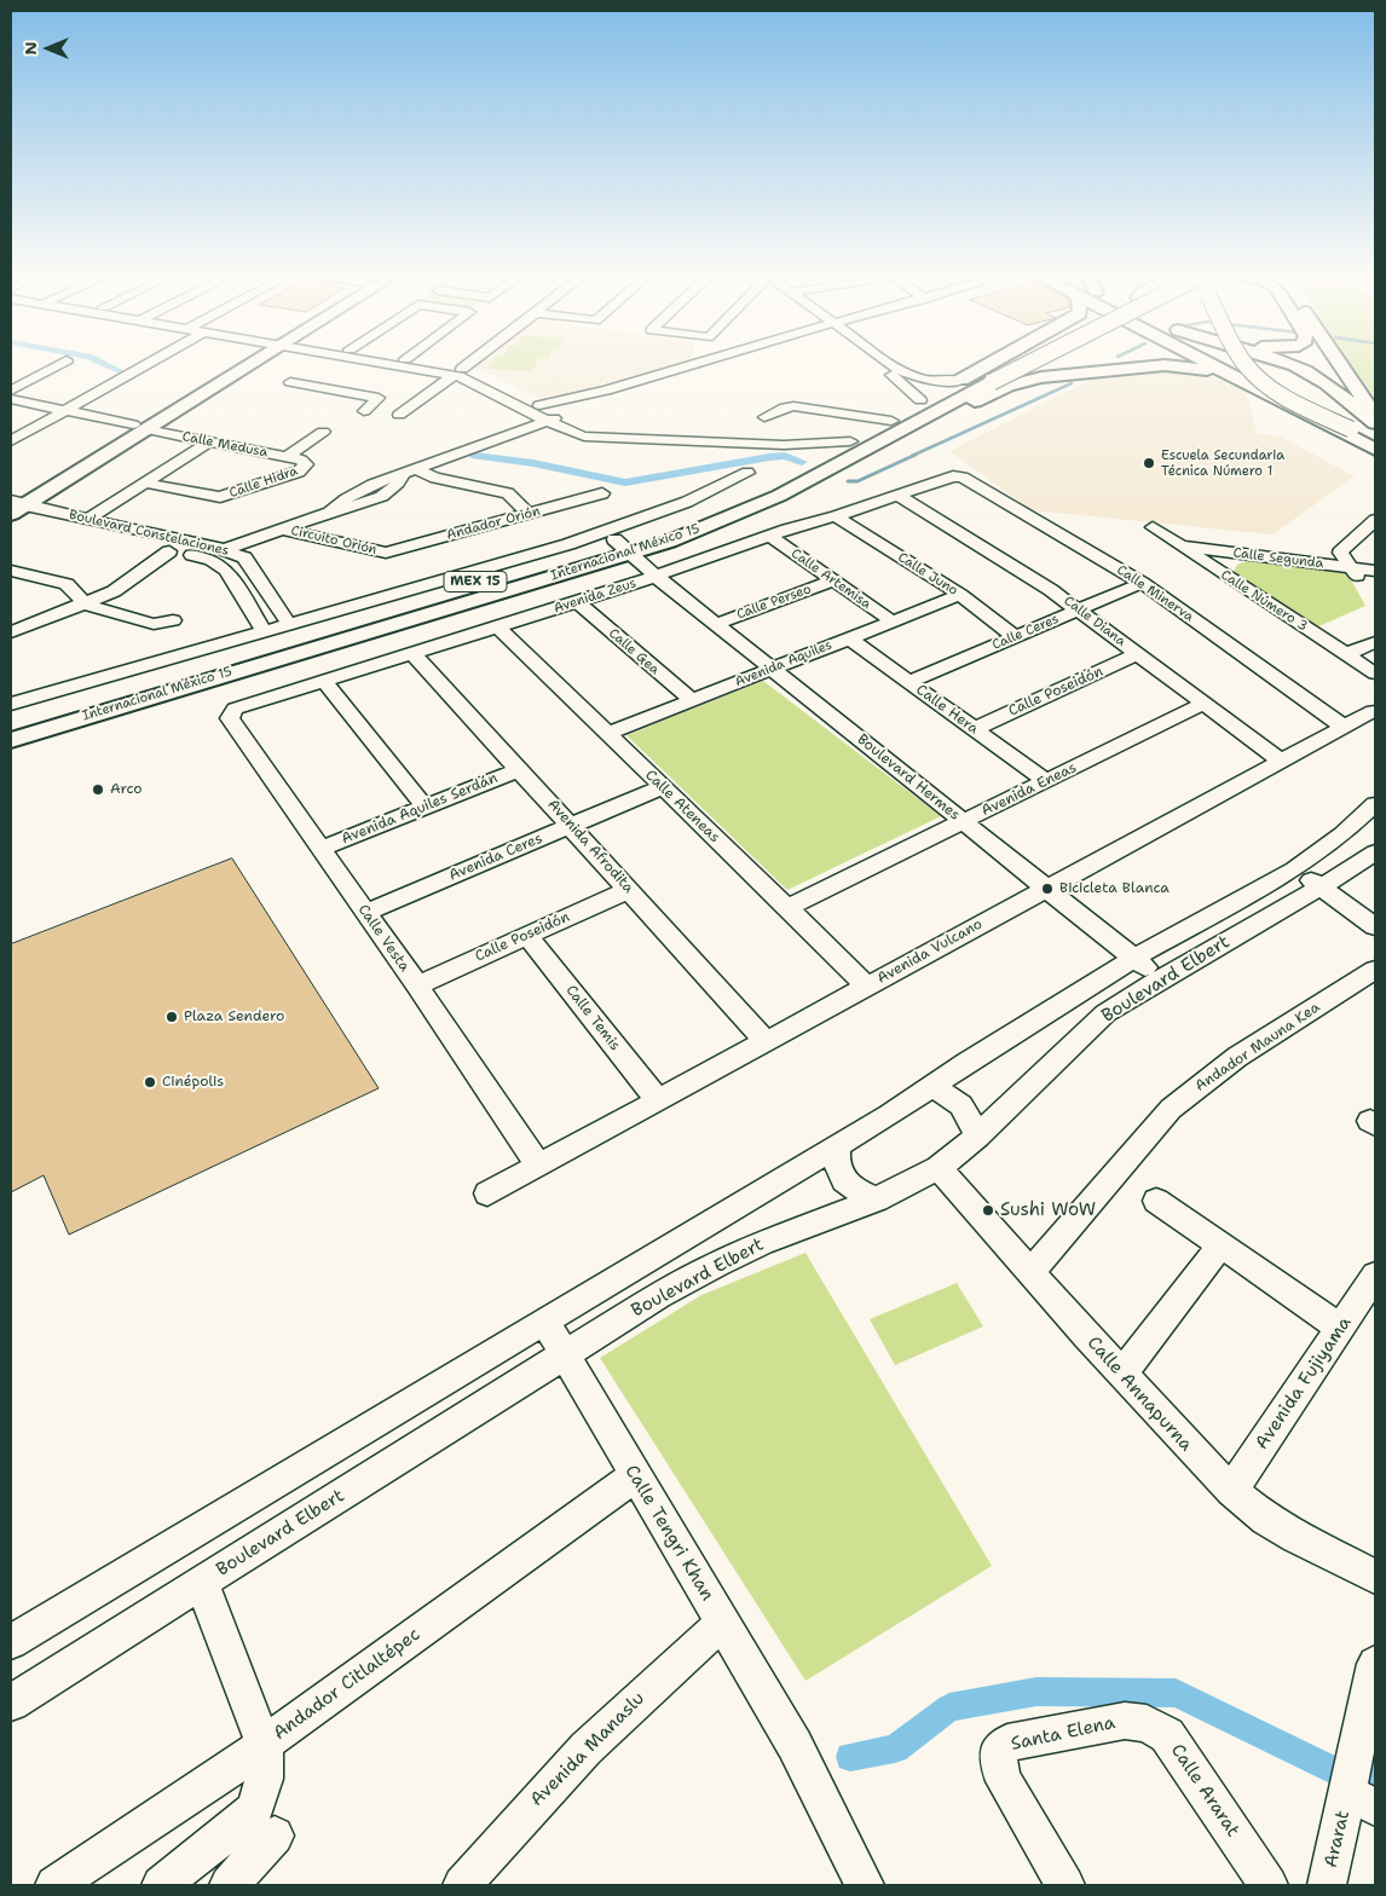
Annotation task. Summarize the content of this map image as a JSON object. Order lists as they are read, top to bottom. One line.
{"streets":{"main road":["Internacional México 15","MEX 15"],"street":["Calle Medusa","Calle Hidra","Andador Orión","Boulevard Constelaciones","Circuito Orión","Calle Segunda","Calle Juno","Calle Artemisa","Calle Minerva","Avenida Zeus","Calle Número 3","Calle Perseo","Calle Diana","Calle Ceres","Calle Gea","Avenida Aquiles","Calle Poseidón","Calle Hera","Boulevard Hermes","Avenida Eneas","Calle Ateneas","Avenida Aquiles Serdán","Avenida Afrodita","Avenida Ceres","Calle Vesta","Avenida Vulcano","Boulevard Elbert","Calle Temis","Andador Mauna Kea","Avenida Fujiyama","Calle Annapurna","Calle Tengri Khan","Andador Citlaltépec","Santa Elena","Avenida Manaslu","Calle Ararat","Ararat"]},"crossings":[["Calle Medusa","Calle Hidra"],["Andador Orión","Circuito Orión"],["Internacional México 15","Boulevard Hermes"],["Calle Segunda","Calle Número 3"],["Calle Juno","Avenida Zeus"],["Calle Juno","Calle Ceres"],["Calle Juno","Avenida Aquiles"],["Calle Artemisa","Avenida Zeus"],["Calle Artemisa","Calle Perseo"],["Calle Artemisa","Avenida Aquiles"],["Calle Minerva","Avenida Zeus"],["Calle Minerva","Calle Ceres"],["Calle Minerva","Avenida Vulcano"],["Avenida Zeus","Calle Diana"],["Avenida Zeus","Calle Gea"],["Avenida Zeus","Boulevard Hermes"],["Avenida Zeus","Calle Ateneas"],["Avenida Zeus","Avenida Afrodita"],["Avenida Zeus","Calle Vesta"],["Calle Perseo","Boulevard Hermes"],["Calle Diana","Calle Ceres"],["Calle Diana","Calle Poseidón"],["Calle Diana","Avenida Eneas"],["Calle Diana","Avenida Vulcano"],["Calle Ceres","Calle Hera"],["Calle Gea","Avenida Aquiles"],["Avenida Aquiles","Calle Hera"],["Avenida Aquiles","Boulevard Hermes"],["Avenida Aquiles","Calle Ateneas"],["Calle Poseidón","Calle Hera"],["Calle Poseidón","Avenida Afrodita"],["Calle Poseidón","Calle Vesta"],["Calle Poseidón","Calle Temis"],["Calle Hera","Avenida Eneas"],["Boulevard Hermes","Avenida Eneas"],["Boulevard Hermes","Avenida Vulcano"],["Boulevard Hermes","Boulevard Elbert"],["Avenida Eneas","Calle Ateneas"],["Calle Ateneas","Avenida Ceres"],["Calle Ateneas","Avenida Vulcano"],["Avenida Aquiles Serdán","Avenida Afrodita"],["Avenida Aquiles Serdán","Calle Vesta"],["Avenida Afrodita","Avenida Ceres"],["Avenida Afrodita","Avenida Vulcano"],["Avenida Ceres","Calle Vesta"],["Calle Vesta","Avenida Vulcano"],["Avenida Vulcano","Calle Temis"],["Boulevard Elbert","Calle Annapurna"],["Boulevard Elbert","Calle Tengri Khan"],["Andador Mauna Kea","Calle Annapurna"],["Avenida Fujiyama","Calle Annapurna"],["Calle Tengri Khan","Andador Citlaltépec"],["Calle Tengri Khan","Avenida Manaslu"],["Santa Elena","Calle Ararat"]],"places":["Escuela Secundaria Técnica Número 1","Arco","Bicicleta Blanca","Plaza Sendero","Cinépolis","Sushi WoW"],"north":"left"}
